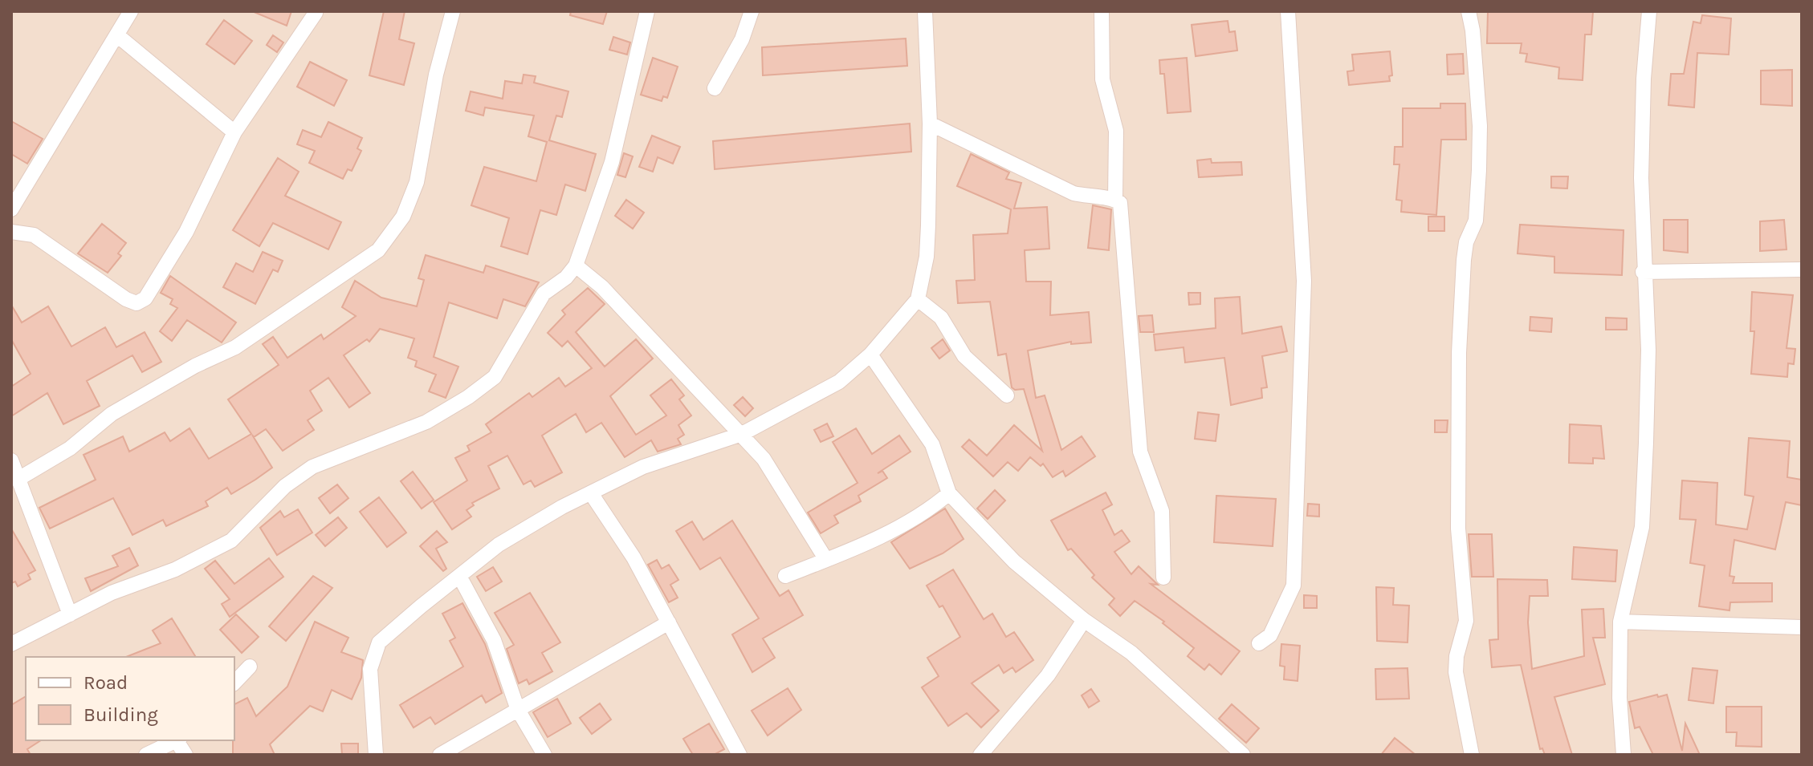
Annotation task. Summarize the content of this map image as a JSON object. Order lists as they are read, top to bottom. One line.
{"legend":["Road","Building"]}
